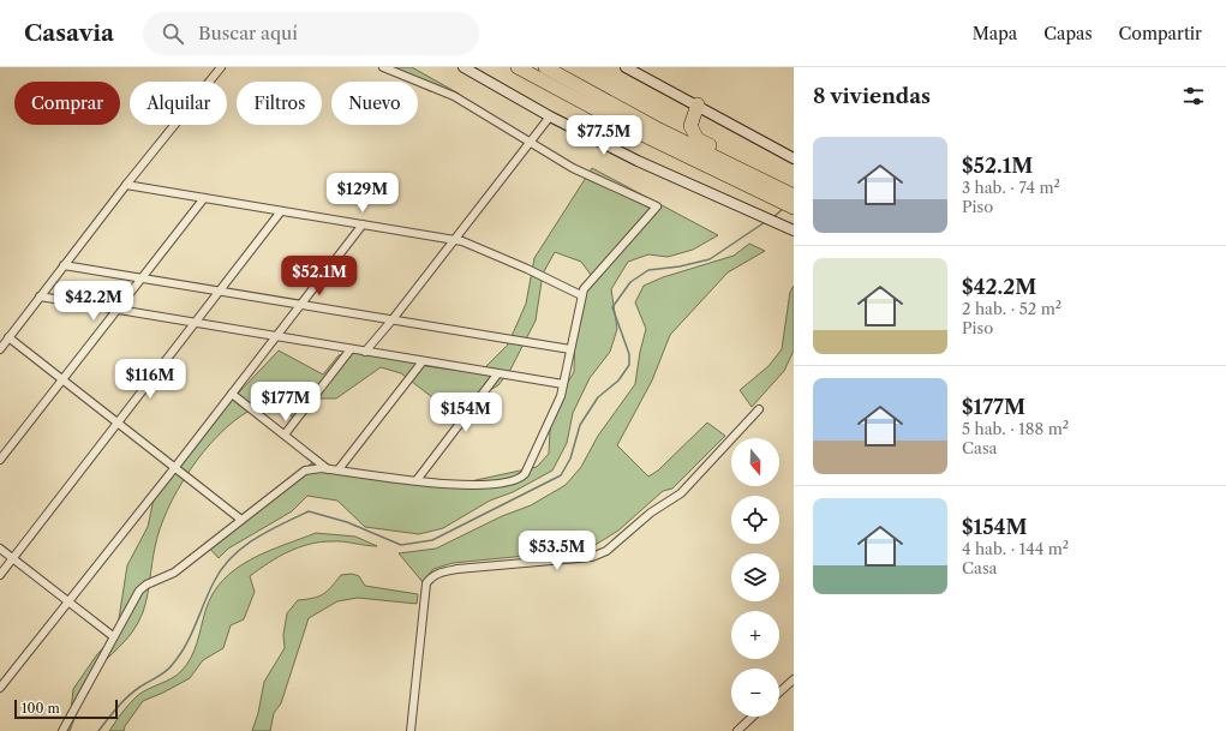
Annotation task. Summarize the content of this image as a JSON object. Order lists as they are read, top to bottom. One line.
{"scale_bar":"100 m","north":"bottom","page":{"header":"Casavia","search":"Buscar aquí","nav":["Mapa","Capas","Compartir"],"heading":"8 viviendas","chip":["Comprar","Alquilar","Filtros","Nuevo"],"price":["$77.5M","$129M","$52.1M","$42.2M","$116M","$177M","$154M","$53.5M"],"list":[{"name":"$52.1M","note":"3 hab. · 74 m² · Piso"},{"name":"$42.2M","note":"2 hab. · 52 m² · Piso"},{"name":"$177M","note":"5 hab. · 188 m² · Casa"},{"name":"$154M","note":"4 hab. · 144 m² · Casa"}],"map_buttons":["+","−"],"scale":"100 m"}}
